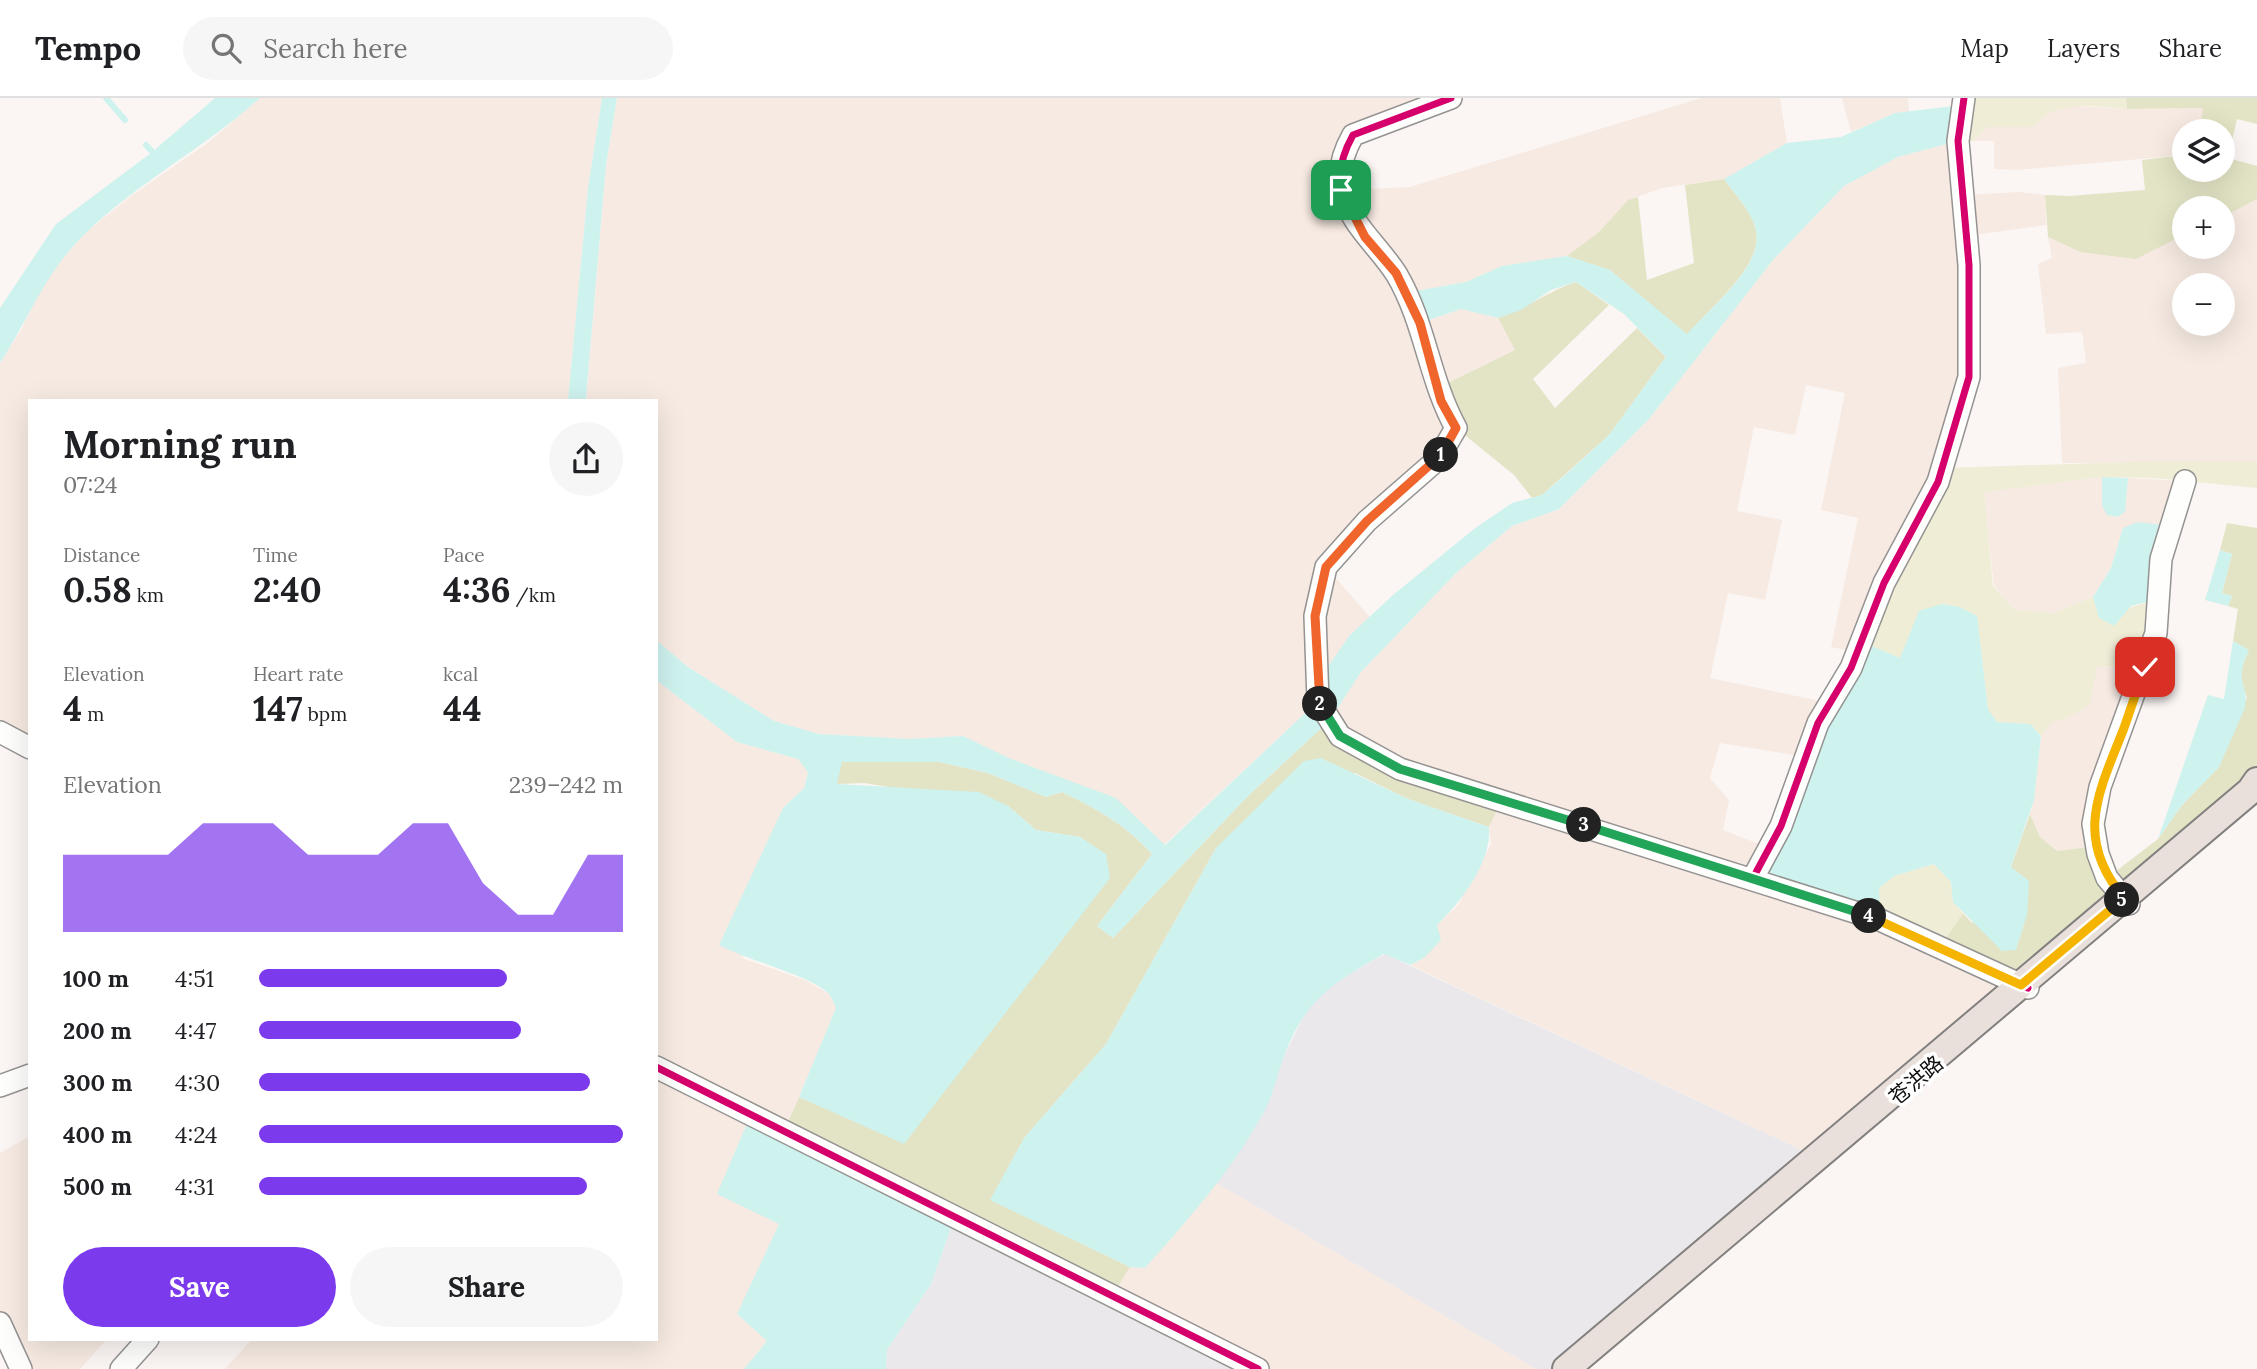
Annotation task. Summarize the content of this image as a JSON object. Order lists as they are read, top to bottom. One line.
{"streets":{"main road":["苍洪路"]},"page":{"header":"Tempo","search":"Search here","nav":["Map","Layers","Share"],"map_buttons":["+","−"],"heading":["Morning run","07:24"],"pins":["1","2","3","5","4"],"stats":[["Distance","0.58 km"],["Time","2:40"],["Pace","4:36 /km"],["Elevation","4 m"],["Heart rate","147 bpm"],["kcal","44"]],"chart":["Elevation","239–242 m"],"list":[{"name":"100 m","note":"4:51"},{"name":"200 m","note":"4:47"},{"name":"300 m","note":"4:30"},{"name":"400 m","note":"4:24"},{"name":"500 m","note":"4:31"}],"buttons":["Save","Share"]}}
